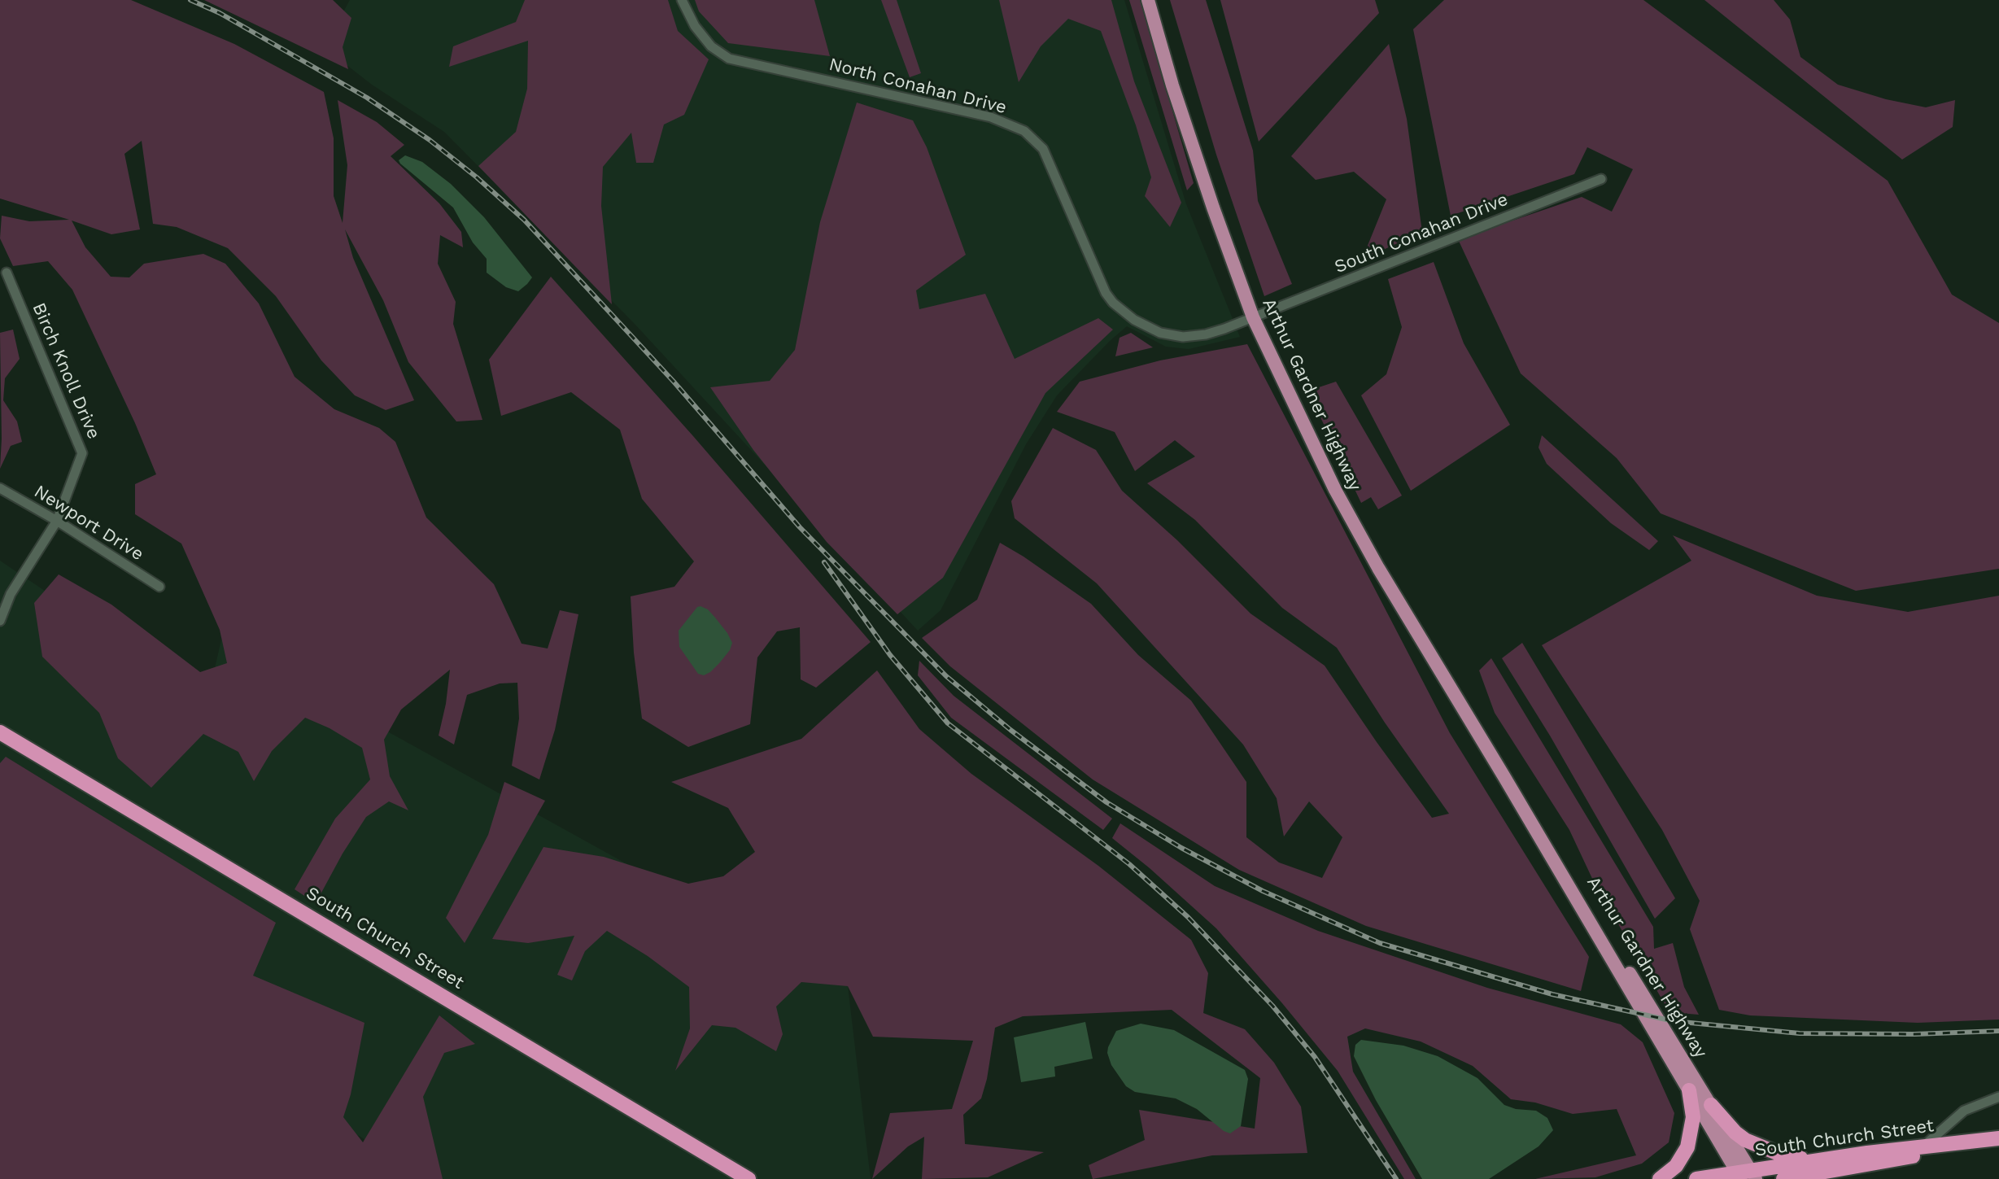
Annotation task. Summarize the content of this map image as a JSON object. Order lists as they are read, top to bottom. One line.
{"streets":{"highway":["South Church Street"],"main road":["Arthur Gardner Highway"],"street":["North Conahan Drive","South Conahan Drive","Birch Knoll Drive","Newport Drive"]},"crossings":[["North Conahan Drive","South Conahan Drive"],["North Conahan Drive","Arthur Gardner Highway"],["South Conahan Drive","Arthur Gardner Highway"],["Birch Knoll Drive","Newport Drive"],["Arthur Gardner Highway","South Church Street"]]}
